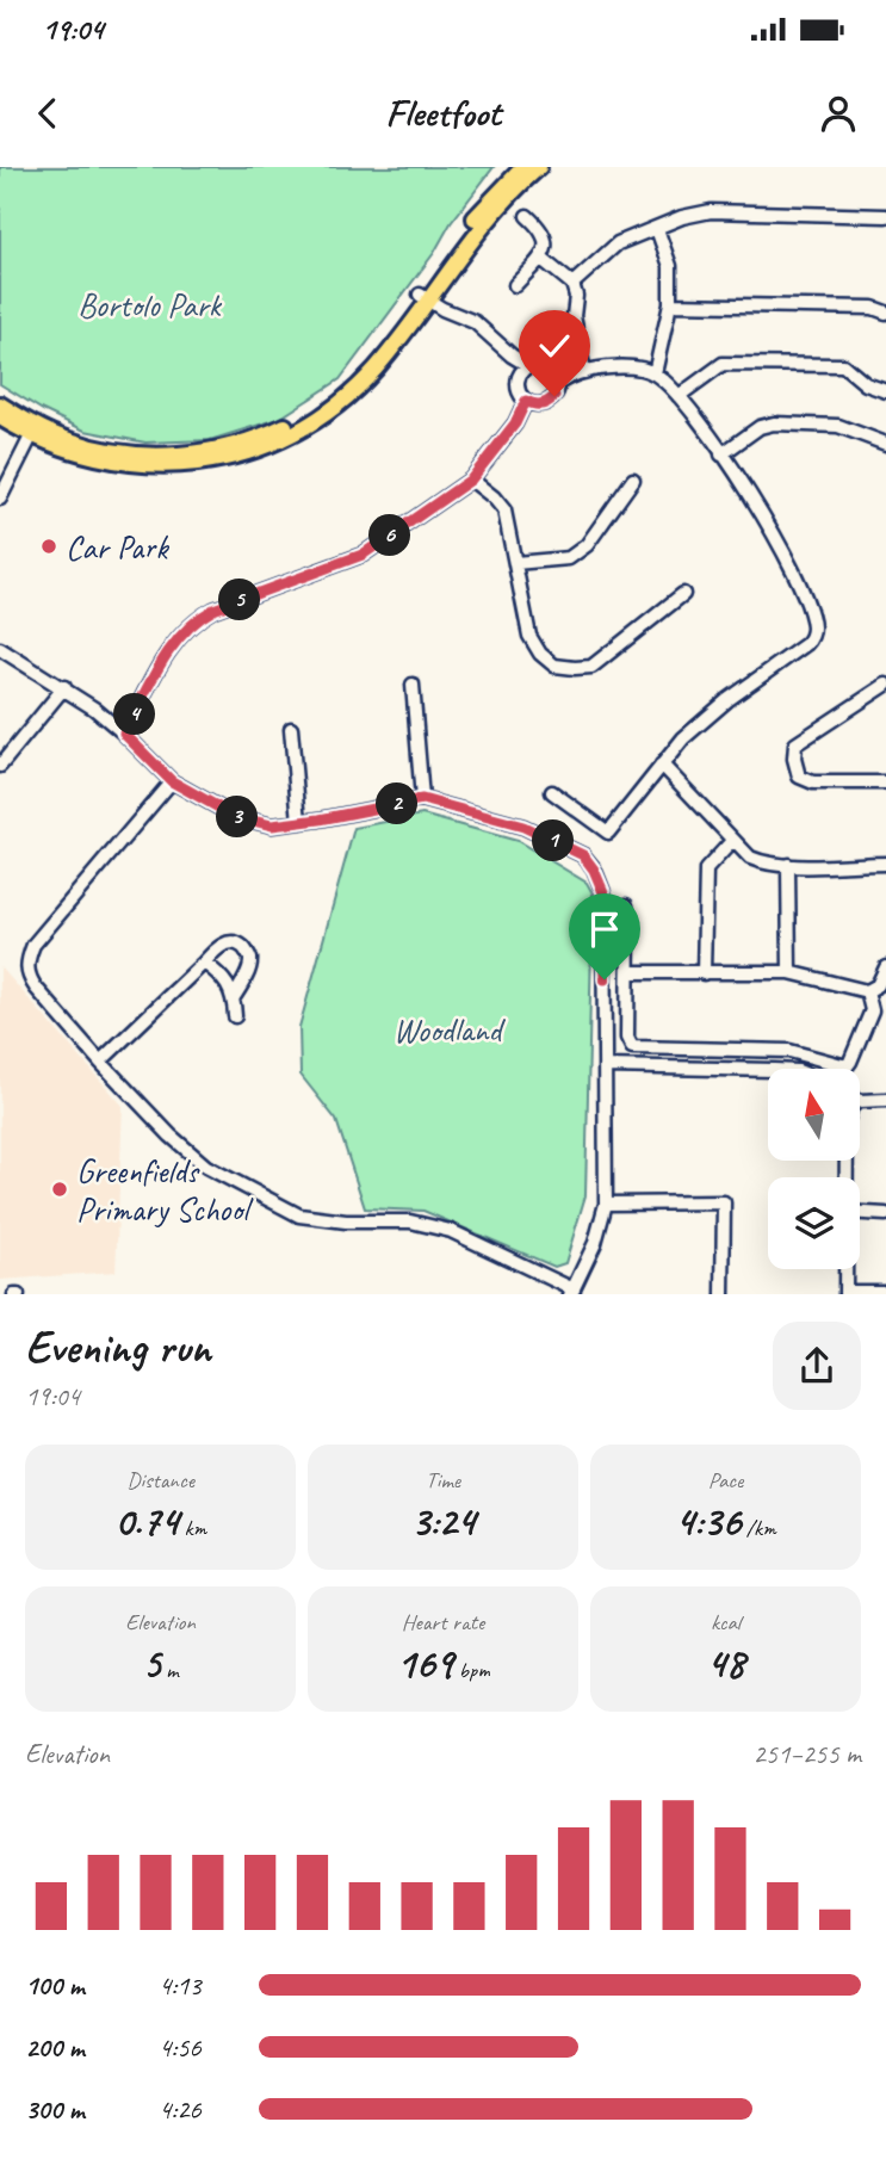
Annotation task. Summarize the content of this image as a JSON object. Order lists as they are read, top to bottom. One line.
{"parks":["Bortolo Park","Woodland"],"places":["Car Park","Greenfields Primary School"],"north":"top","page":{"status":"19:04","header":"Fleetfoot","pins":["6","5","4","2","3","1"],"heading":["Evening run","19:04"],"stats":[["Distance","0.74 km"],["Time","3:24"],["Pace","4:36 /km"],["Elevation","5 m"],["Heart rate","169 bpm"],["kcal","48"]],"chart":["Elevation","251–255 m"],"list":[{"name":"100 m","note":"4:13"},{"name":"200 m","note":"4:56"},{"name":"300 m","note":"4:26"}]}}
